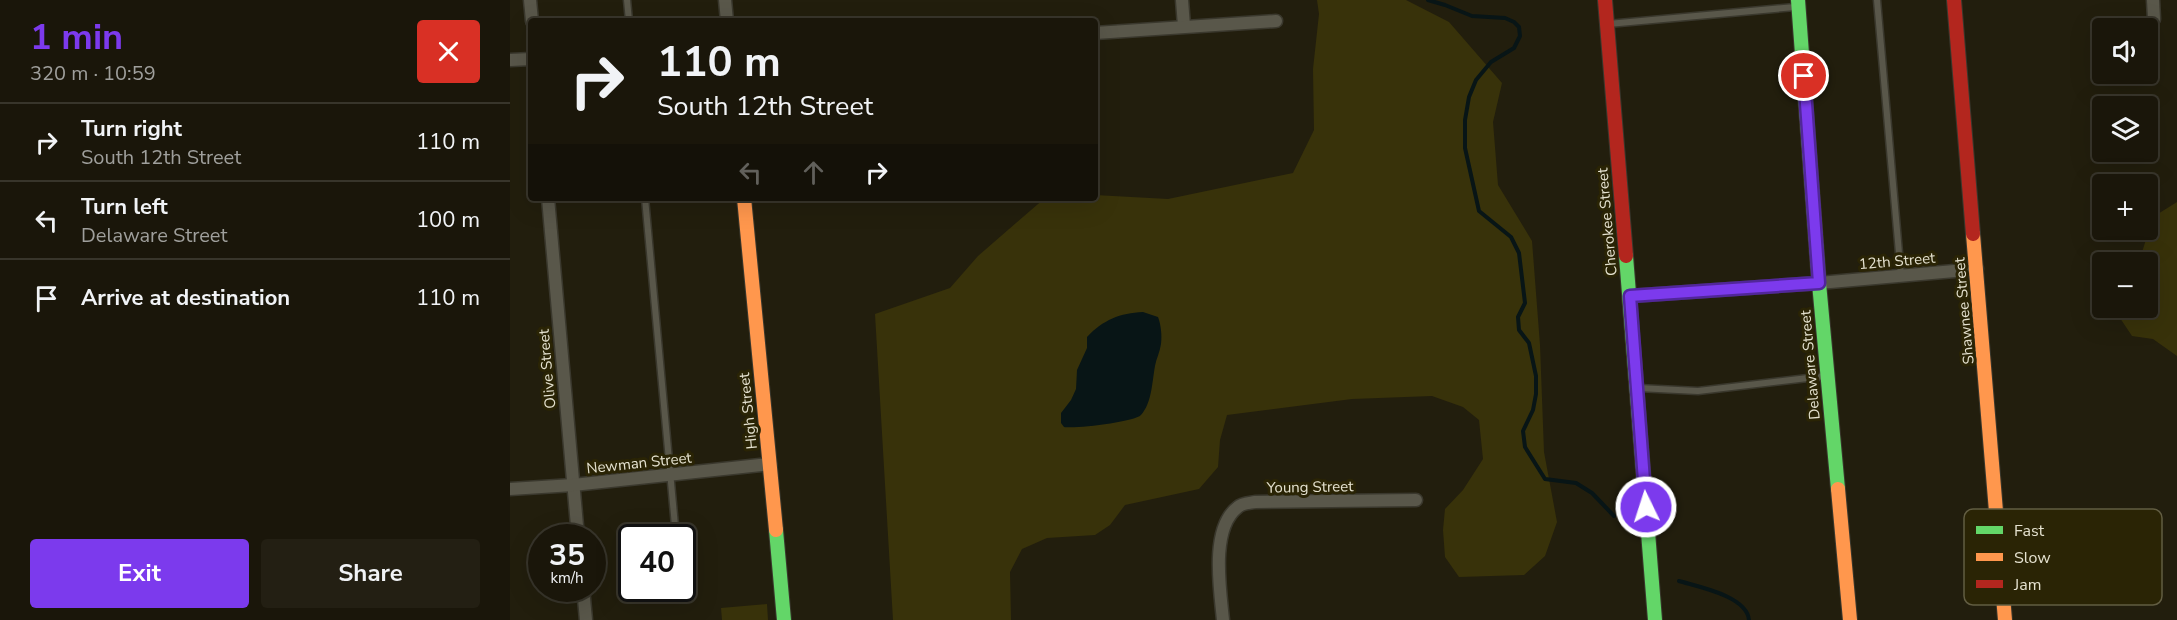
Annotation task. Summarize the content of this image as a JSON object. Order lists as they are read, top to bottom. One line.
{"streets":{"street":["Cherokee Street","12th Street","Shawnee Street","Delaware Street","Olive Street","High Street","Newman Street","Young Street"]},"crossings":[["Cherokee Street","12th Street"],["12th Street","Shawnee Street"],["12th Street","Delaware Street"],["Olive Street","Newman Street"],["High Street","Newman Street"]],"legend":["Fast","Slow","Jam"],"page":{"heading":["1 min","320 m · 10:59"],"map_buttons":["+","−"],"turn":["110 m","South 12th Street"],"list":[{"name":"Turn right","note":"South 12th Street","value":"110 m"},{"name":"Turn left","note":"Delaware Street","value":"100 m"},{"name":"Arrive at destination","value":"110 m"}],"speed":"35 km/h","limit":"40","buttons":["Exit","Share"]}}
